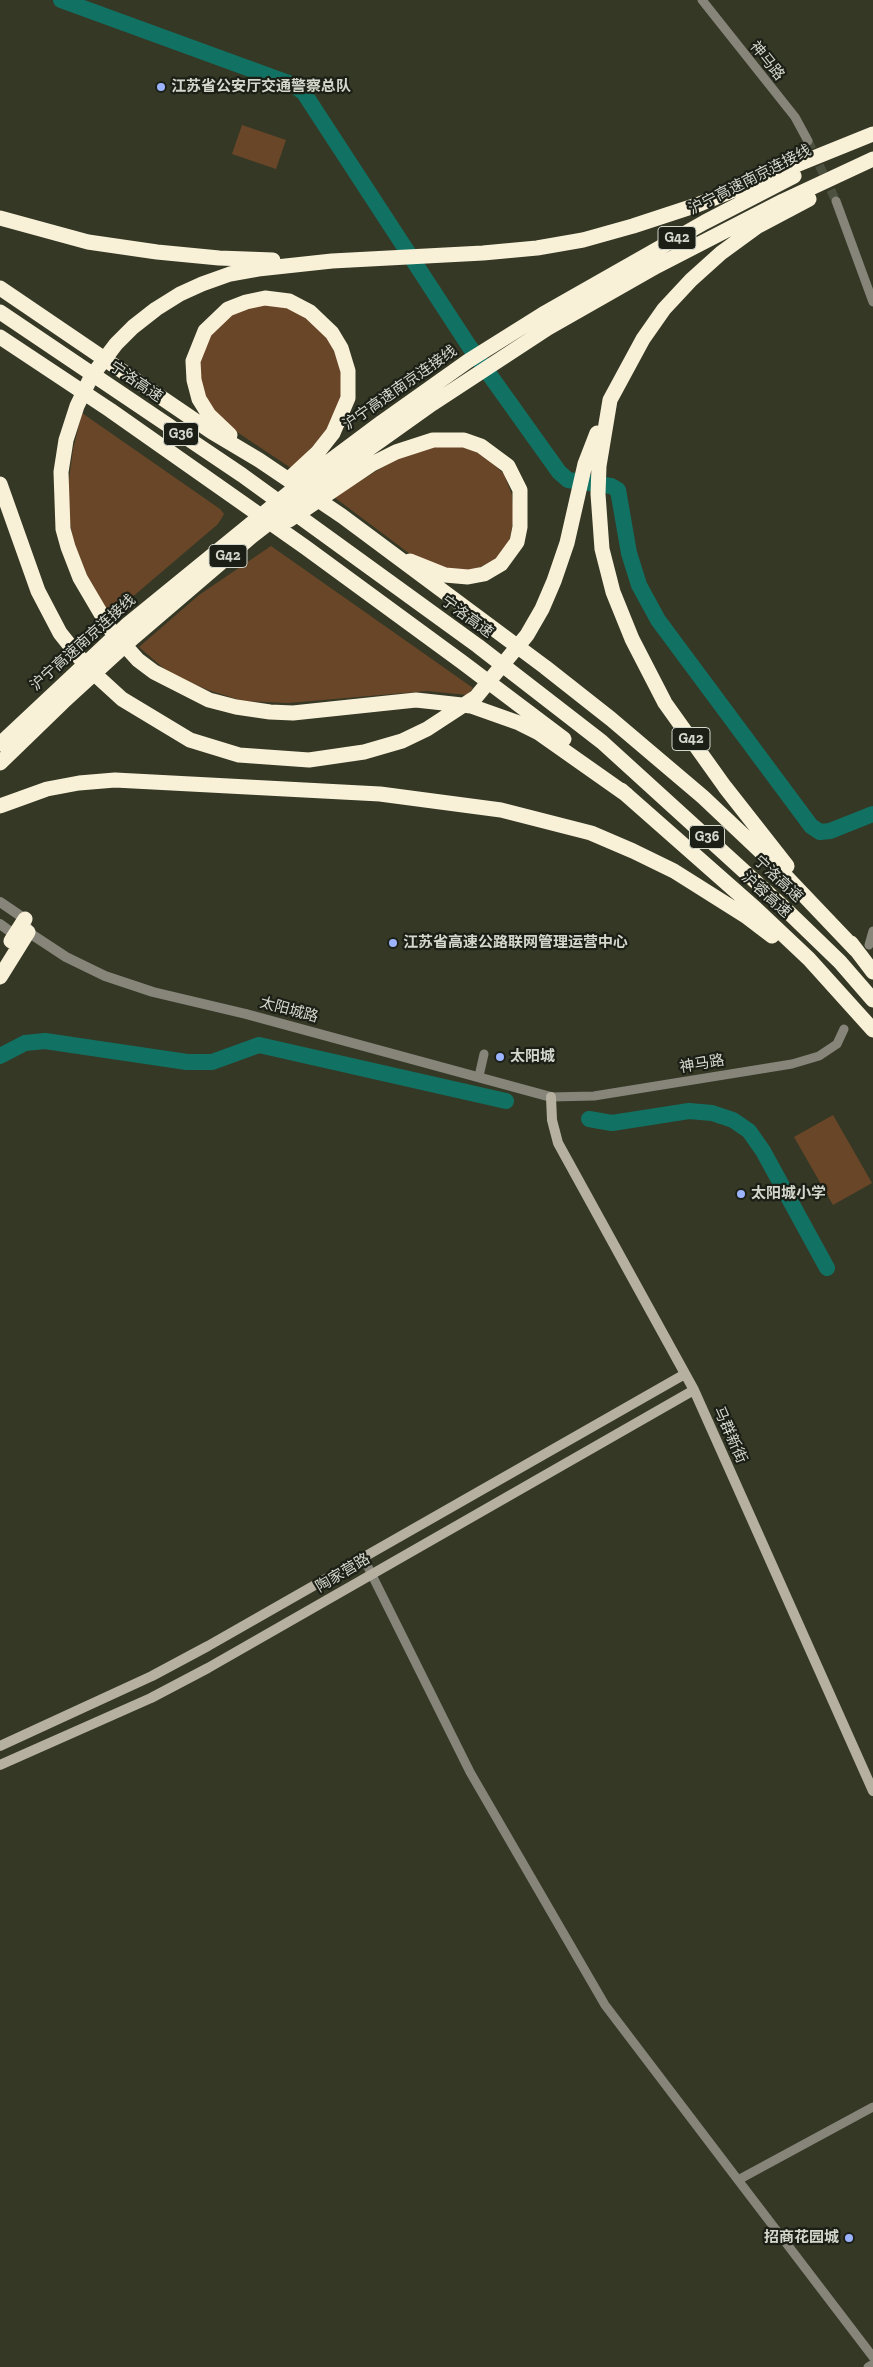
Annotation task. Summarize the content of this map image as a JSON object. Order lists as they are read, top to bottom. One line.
{"streets":{"highway":["沪宁高速南京连接线","G42","宁洛高速","G36","沪蓉高速"],"main road":["马群新街","陶家营路"],"street":["神马路","太阳城路"]},"crossings":[["神马路","太阳城路"],["神马路","马群新街"],["沪宁高速南京连接线","G42"],["G42","G36"],["G42","沪蓉高速"],["G36","沪蓉高速"],["太阳城路","马群新街"],["马群新街","陶家营路"]],"places":["江苏省公安厅交通警察总队","江苏省高速公路联网管理运营中心","太阳城","太阳城小学","招商花园城"]}
